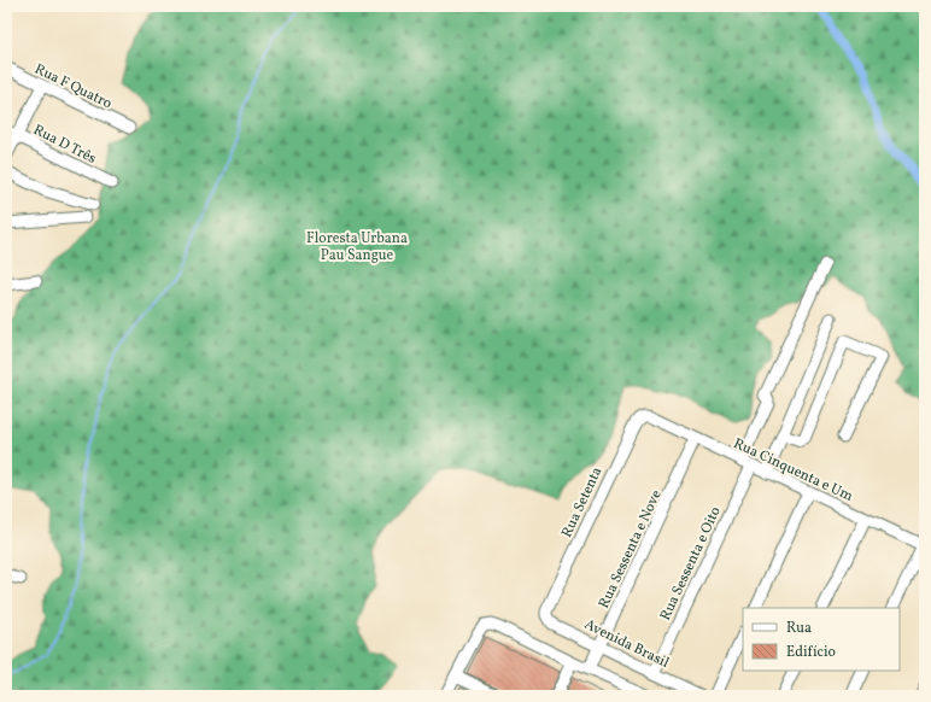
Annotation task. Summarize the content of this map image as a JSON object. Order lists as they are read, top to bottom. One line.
{"streets":{"street":["Rua F Quatro","Rua D Três","Rua Cinquenta e Um","Rua Setenta","Rua Sessenta e Nove","Rua Sessenta e Oito","Avenida Brasil"]},"crossings":[["Rua Cinquenta e Um","Rua Setenta"],["Rua Cinquenta e Um","Rua Sessenta e Nove"],["Rua Cinquenta e Um","Rua Sessenta e Oito"],["Rua Setenta","Avenida Brasil"],["Rua Sessenta e Nove","Avenida Brasil"],["Rua Sessenta e Oito","Avenida Brasil"]],"parks":["Floresta Urbana Pau Sangue"],"legend":["Rua","Edifício"]}
